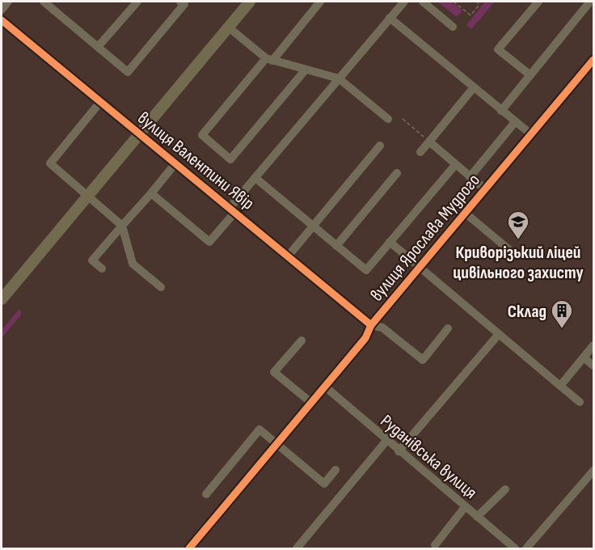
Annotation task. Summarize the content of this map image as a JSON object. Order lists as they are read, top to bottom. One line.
{"streets":{"street":["вулиця Валентини Явір","вулиця Ярослава Мудрого","Руданівська вулиця"]},"crossings":[["вулиця Валентини Явір","вулиця Ярослава Мудрого"],["вулиця Ярослава Мудрого","Руданівська вулиця"]],"places":{"school or university":["Криворізький ліцей цивільного захисту"],"building":["Склад"]}}
